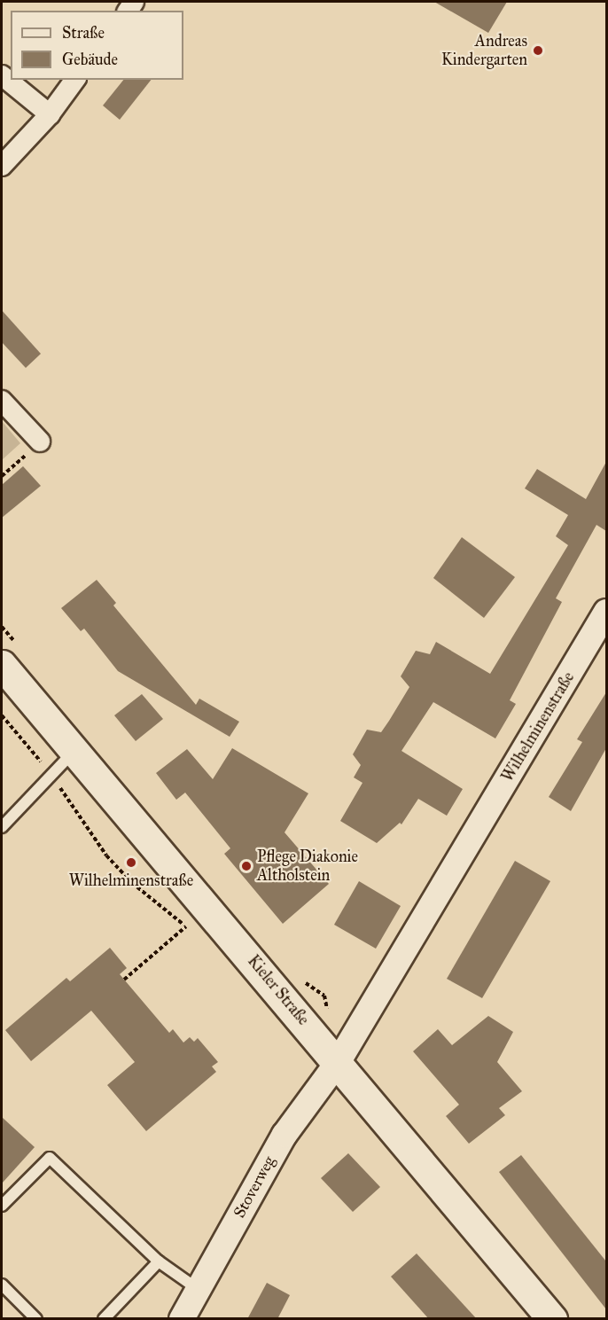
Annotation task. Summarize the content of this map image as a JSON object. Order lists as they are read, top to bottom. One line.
{"streets":{"main road":["Kieler Straße"],"street":["Wilhelminenstraße","Stoverweg"]},"crossings":[["Wilhelminenstraße","Kieler Straße"],["Wilhelminenstraße","Stoverweg"],["Kieler Straße","Stoverweg"]],"places":["Andreas Kindergarten","Wilhelminenstraße","Pflege Diakonie Altholstein"],"legend":["Straße","Gebäude"]}
